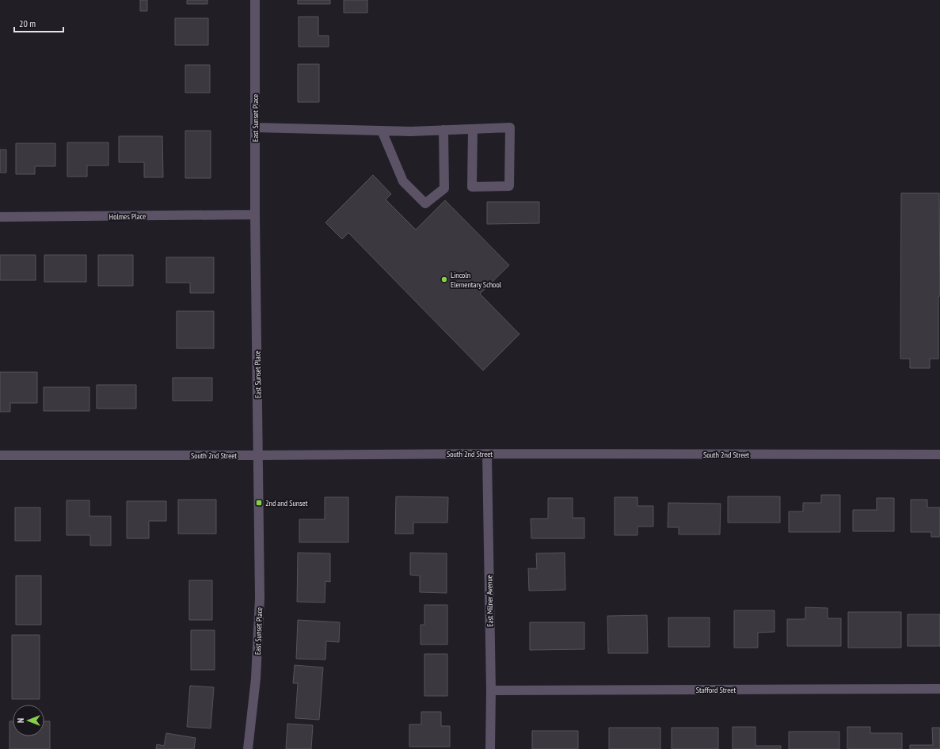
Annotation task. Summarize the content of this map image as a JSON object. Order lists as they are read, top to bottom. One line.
{"streets":{"street":["East Sunset Place","Holmes Place","South 2nd Street","East Milner Avenue","Stafford Street"]},"crossings":[["East Sunset Place","Holmes Place"],["East Sunset Place","South 2nd Street"],["South 2nd Street","East Milner Avenue"],["East Milner Avenue","Stafford Street"]],"places":{"other":["Lincoln Elementary School"],"transit":["2nd and Sunset"]},"scale_bar":"20 m","north":"left"}
